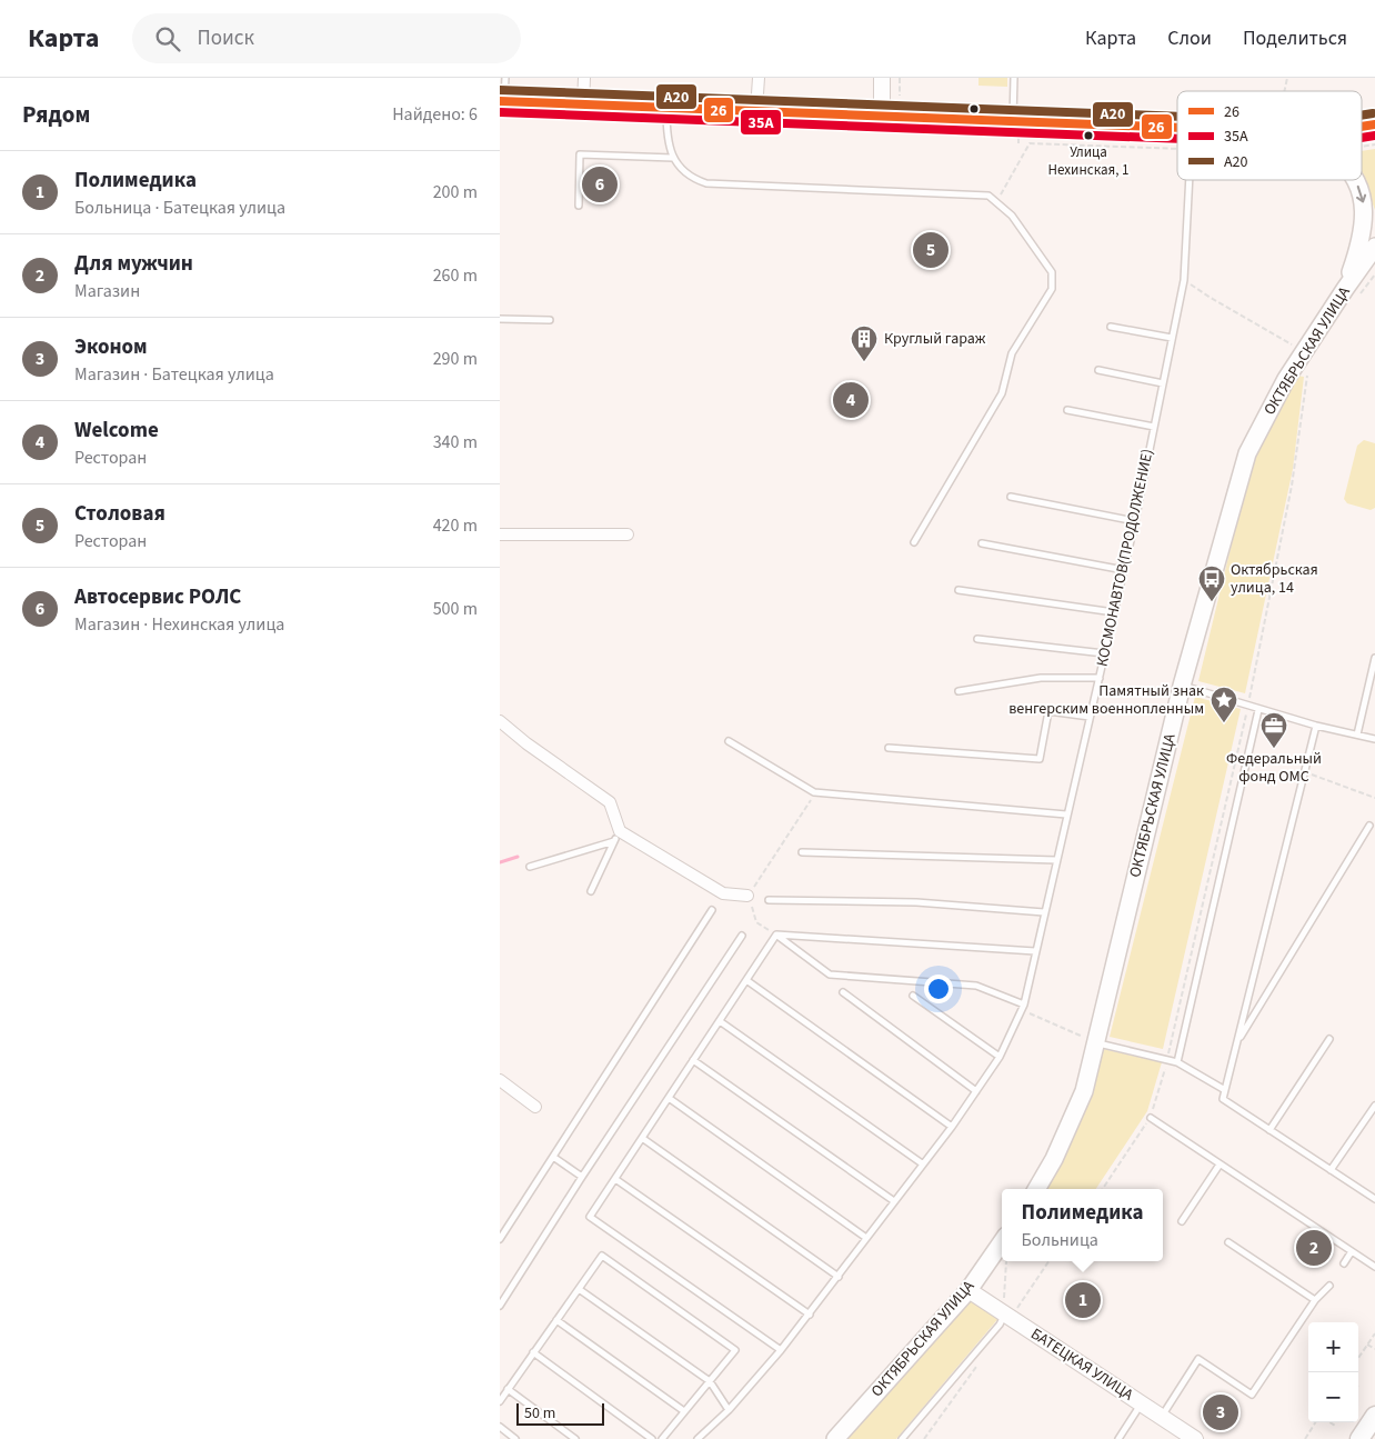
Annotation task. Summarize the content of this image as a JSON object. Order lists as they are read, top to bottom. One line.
{"streets":{"main road":["ОКТЯБРЬСКАЯ УЛИЦА"],"street":["БАТЕЦКАЯ УЛИЦА"],"lane":["КОСМОНАВТОВ(ПРОДОЛЖЕНИЕ)"]},"crossings":[["ОКТЯБРЬСКАЯ УЛИЦА","БАТЕЦКАЯ УЛИЦА"]],"places":{"other":["Улица Нехинская, 1"],"building":["Круглый гараж"],"bus stop":["Октябрьская улица, 14"],"place":["Памятный знак венгерским военнопленным"],"office":["Федеральный фонд ОМС"]},"lines":["transit line А20","transit line 26","transit line 35А"],"legend":["26","35А","А20"],"scale_bar":"50 m","page":{"header":"Карта","search":"Поиск","nav":["Карта","Слои","Поделиться"],"heading":["Рядом","Найдено: 6"],"list":[{"mark":"1","name":"Полимедика","note":"Больница · Батецкая улица","value":"200 m"},{"mark":"2","name":"Для мужчин","note":"Магазин","value":"260 m"},{"mark":"3","name":"Эконом","note":"Магазин · Батецкая улица","value":"290 m"},{"mark":"4","name":"Welcome","note":"Ресторан","value":"340 m"},{"mark":"5","name":"Столовая","note":"Ресторан","value":"420 m"},{"mark":"6","name":"Автосервис РОЛС","note":"Магазин · Нехинская улица","value":"500 m"}],"pins":["6","5","4","2","1","3"],"popup":["Полимедика","Больница"],"map_buttons":["+","−"],"scale":"50 m"}}
